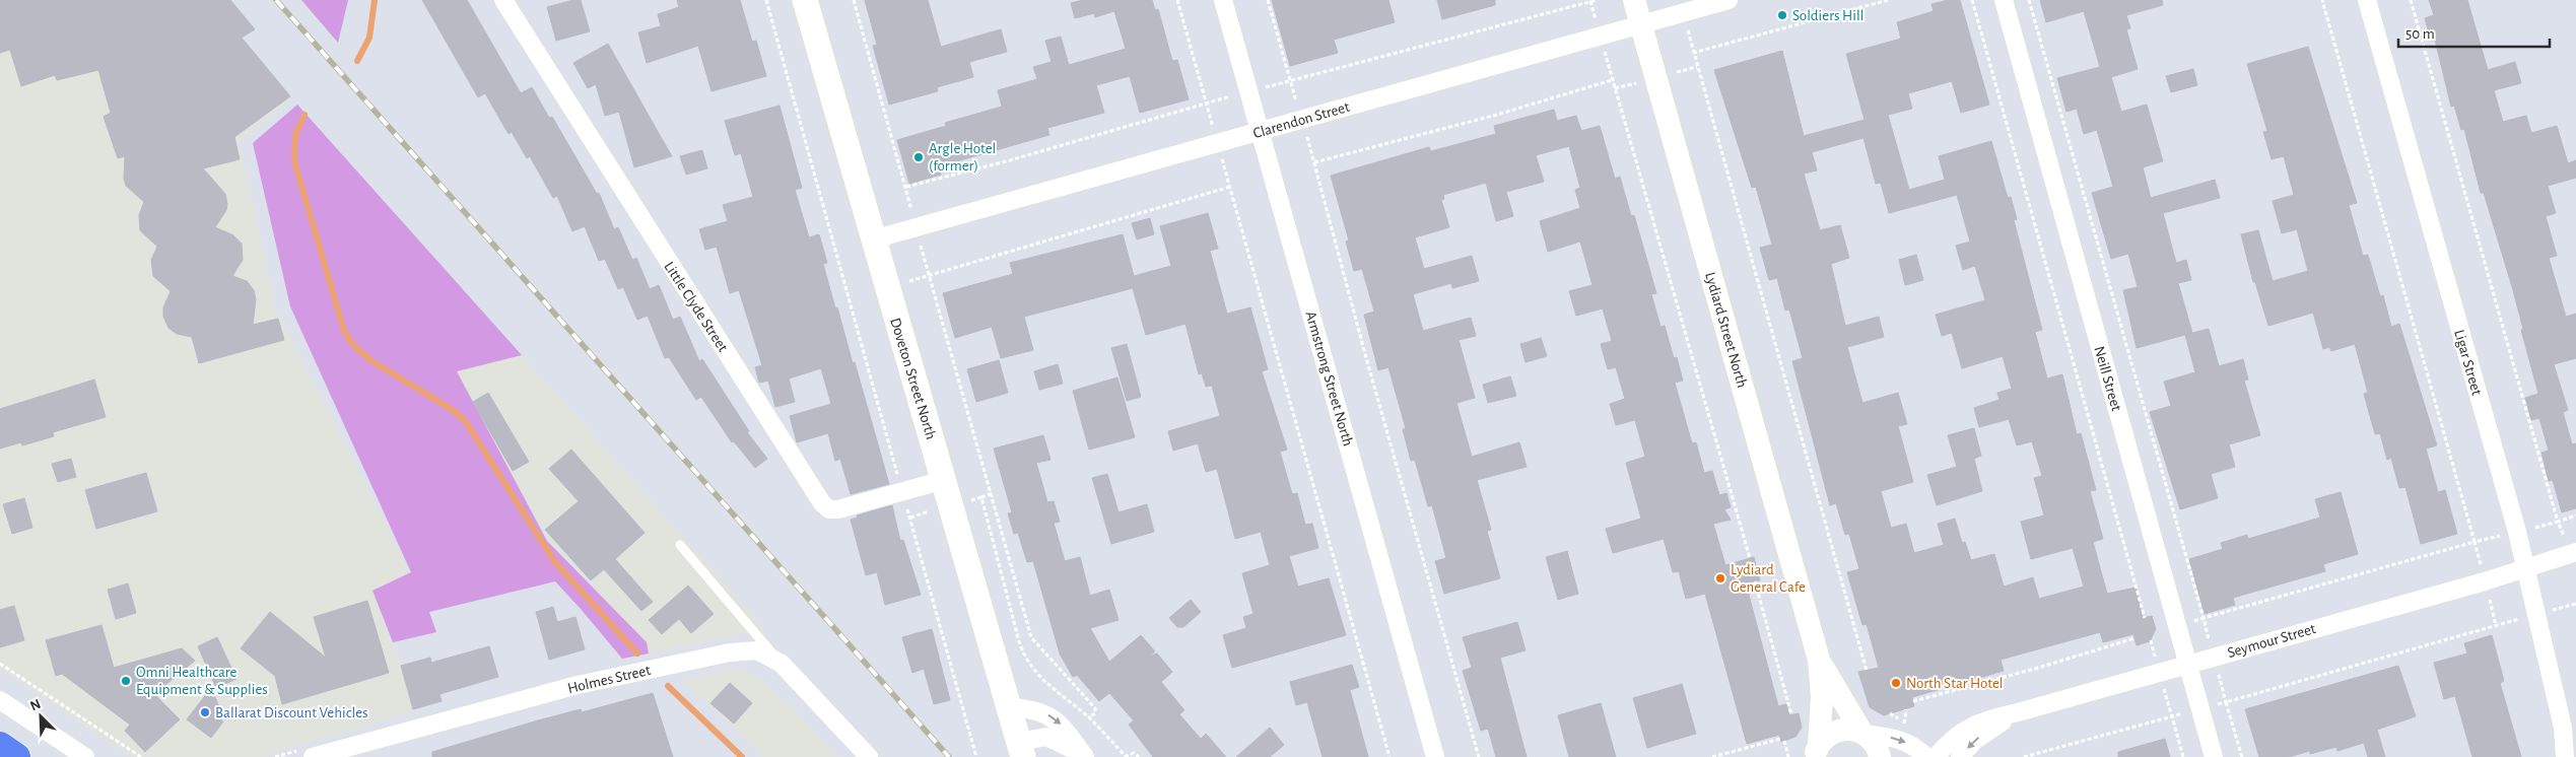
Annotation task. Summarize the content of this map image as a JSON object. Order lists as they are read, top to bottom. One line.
{"streets":{"main road":["Doveton Street North"],"street":["Clarendon Street","Little Clyde Street","Lydiard Street North","Ligar Street","Armstrong Street North","Neill Street","Seymour Street","Holmes Street"]},"crossings":[["Clarendon Street","Lydiard Street North"],["Clarendon Street","Doveton Street North"],["Clarendon Street","Armstrong Street North"],["Little Clyde Street","Doveton Street North"],["Ligar Street","Seymour Street"],["Neill Street","Seymour Street"]],"places":["Soldiers Hill","Argle Hotel (former)","Lydiard General Cafe","Omni Healthcare Equipment & Supplies","North Star Hotel","Ballarat Discount Vehicles"],"scale_bar":"50 m","north":"top left"}
